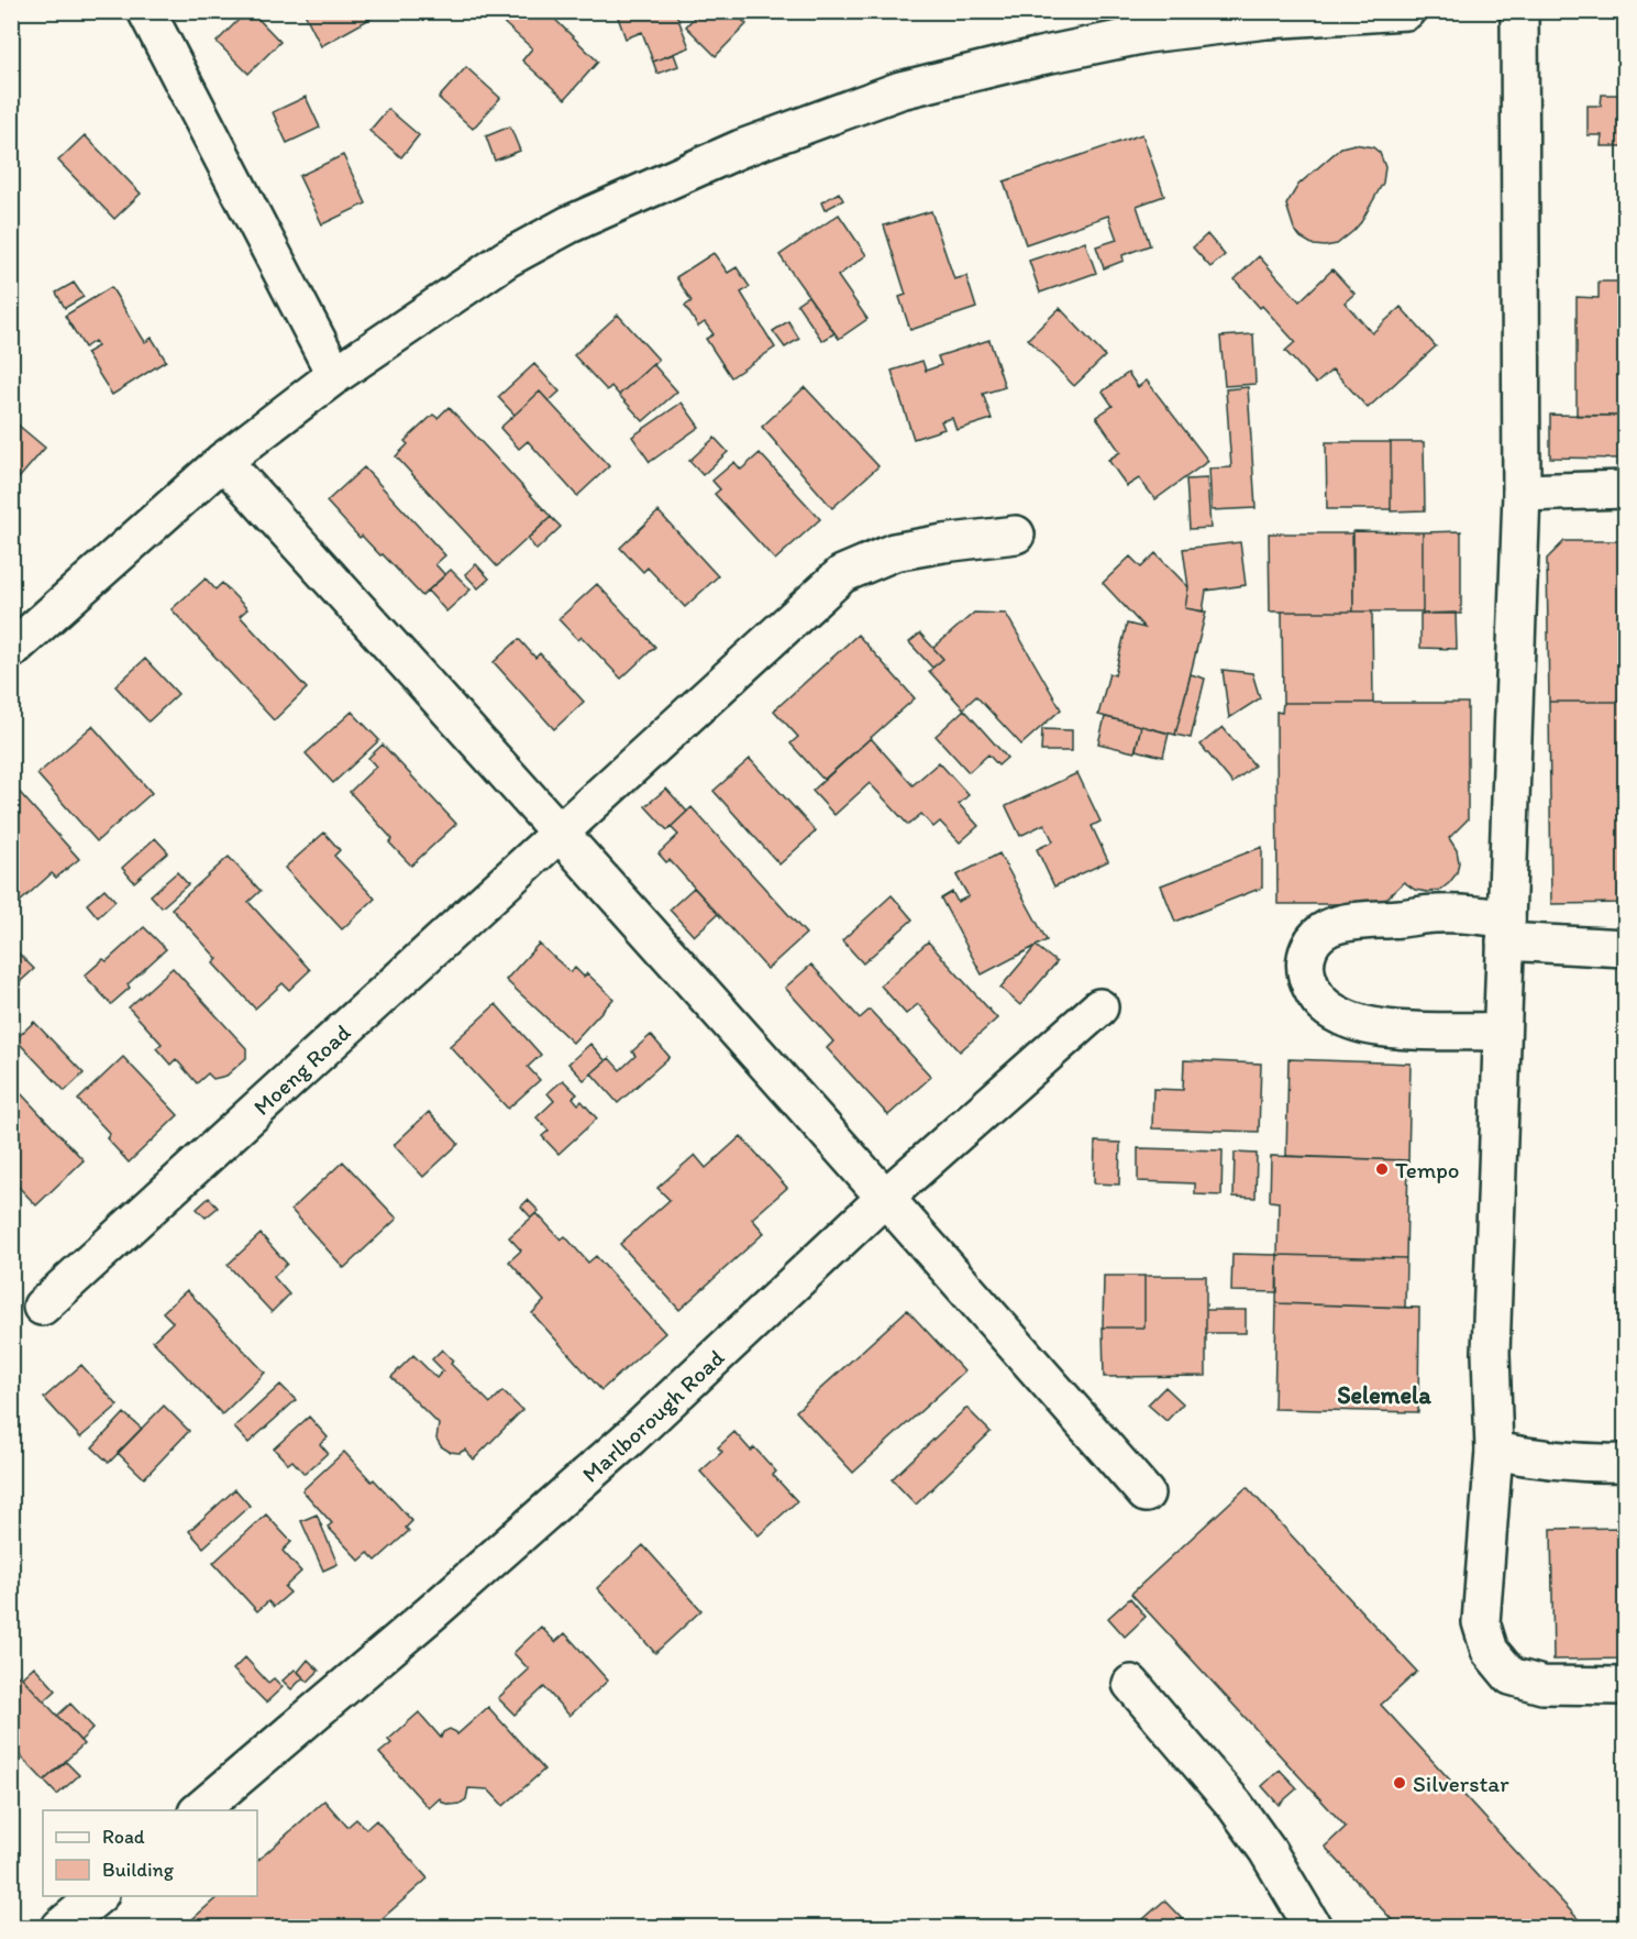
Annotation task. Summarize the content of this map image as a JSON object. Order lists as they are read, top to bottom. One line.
{"streets":{"street":["Moeng Road","Marlborough Road"]},"districts":["Selemela"],"places":["Tempo","Silverstar"],"legend":["Road","Building"]}
